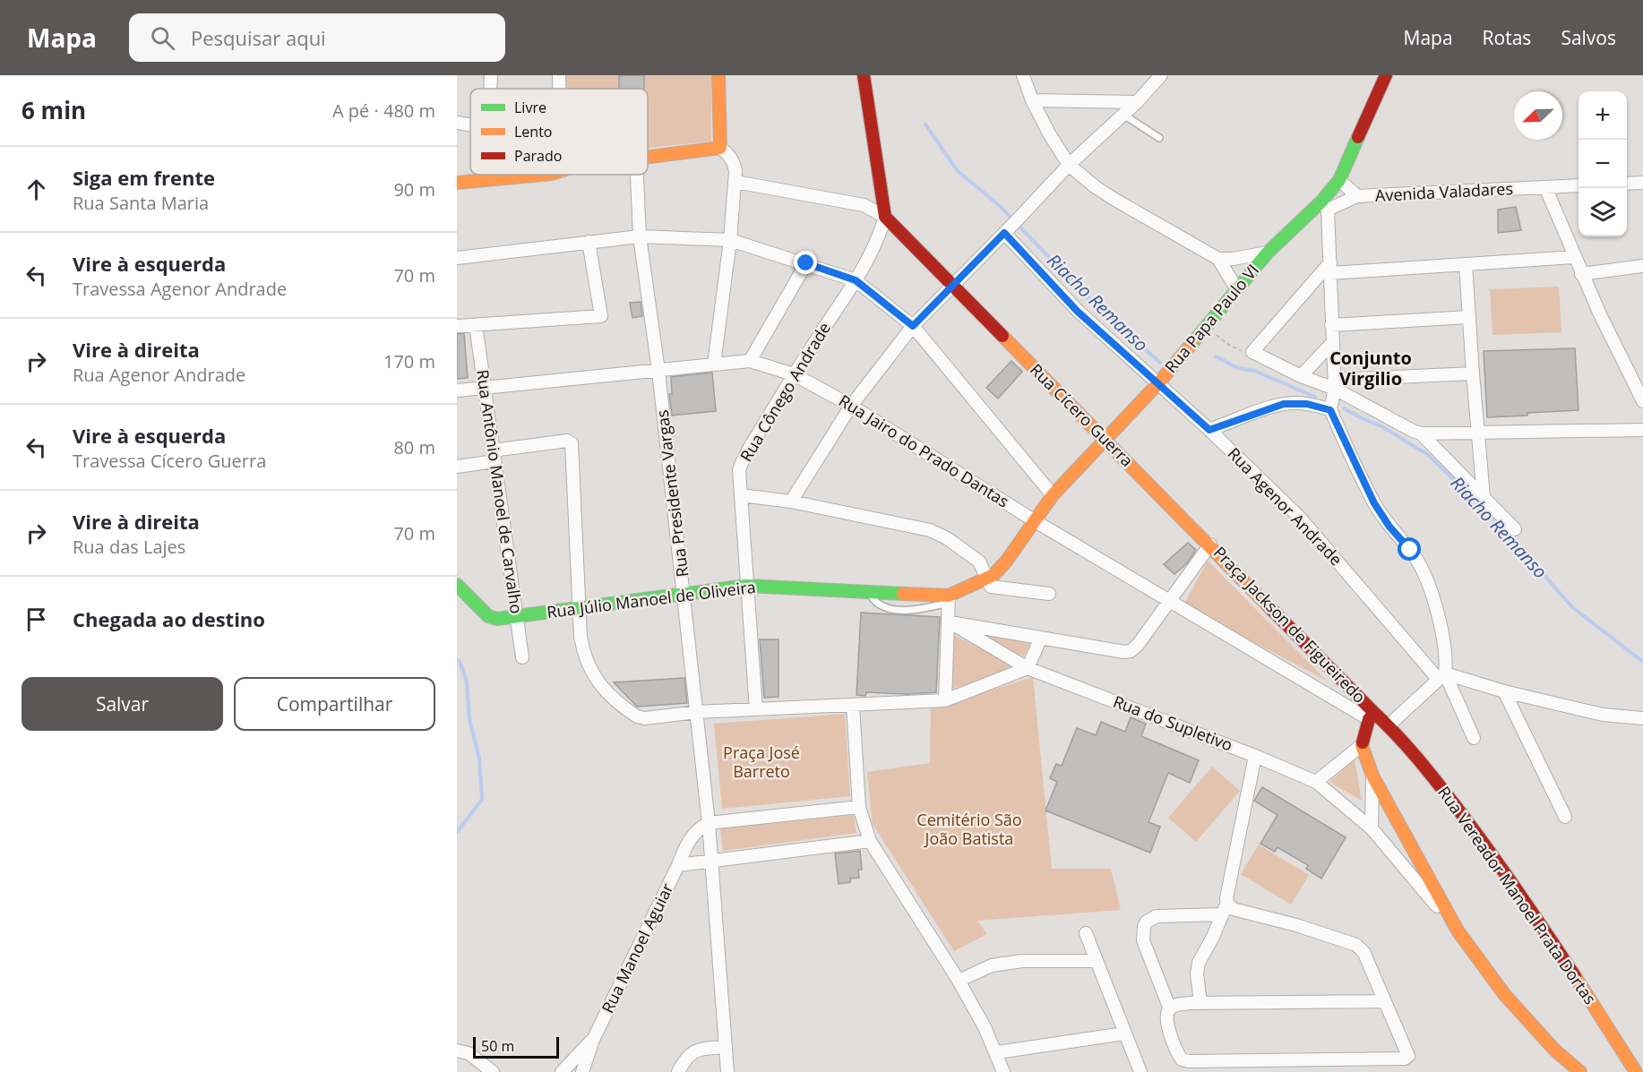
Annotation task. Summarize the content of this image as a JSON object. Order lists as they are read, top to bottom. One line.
{"streets":{"main road":["Rua Papa Paulo VI","Rua Cícero Guerra","Rua Júlio Manoel de Oliveira","Praça Jackson de Figueiredo","Rua Vereador Manoel Prata Dortas"],"street":["Avenida Valadares","Rua Cônego Andrade","Rua Jairo do Prado Dantas","Rua Antônio Manoel de Carvalho","Rua Presidente Vargas","Rua Agenor Andrade","Rua do Supletivo","Rua Manoel Aguiar"]},"crossings":[["Rua Papa Paulo VI","Rua Cícero Guerra"],["Rua Papa Paulo VI","Rua Jairo do Prado Dantas"],["Rua Papa Paulo VI","Rua Agenor Andrade"],["Rua Papa Paulo VI","Rua Júlio Manoel de Oliveira"],["Rua Cônego Andrade","Rua Cícero Guerra"],["Rua Cônego Andrade","Rua Jairo do Prado Dantas"],["Rua Cônego Andrade","Rua Júlio Manoel de Oliveira"],["Rua Cícero Guerra","Praça Jackson de Figueiredo"],["Rua Jairo do Prado Dantas","Rua Antônio Manoel de Carvalho"],["Rua Jairo do Prado Dantas","Rua Presidente Vargas"],["Rua Jairo do Prado Dantas","Praça Jackson de Figueiredo"],["Rua Antônio Manoel de Carvalho","Rua Júlio Manoel de Oliveira"],["Rua Presidente Vargas","Rua Júlio Manoel de Oliveira"],["Praça Jackson de Figueiredo","Rua Vereador Manoel Prata Dortas"]],"districts":["Conjunto Virgilio"],"water":["Riacho Remanso"],"parks":["Praça José Barreto","Cemitério São João Batista"],"legend":["Livre","Lento","Parado"],"scale_bar":"50 m","north":"bottom left","page":{"header":"Mapa","search":"Pesquisar aqui","nav":["Mapa","Rotas","Salvos"],"heading":["6 min","A pé · 480 m"],"map_buttons":["+","−"],"list":[["Siga em frente","Rua Santa Maria","90 m"],["Vire à esquerda","Travessa Agenor Andrade","70 m"],["Vire à direita","Rua Agenor Andrade","170 m"],["Vire à esquerda","Travessa Cícero Guerra","80 m"],["Vire à direita","Rua das Lajes","70 m"],"Chegada ao destino"],"buttons":["Salvar","Compartilhar"],"scale":"50 m"}}
